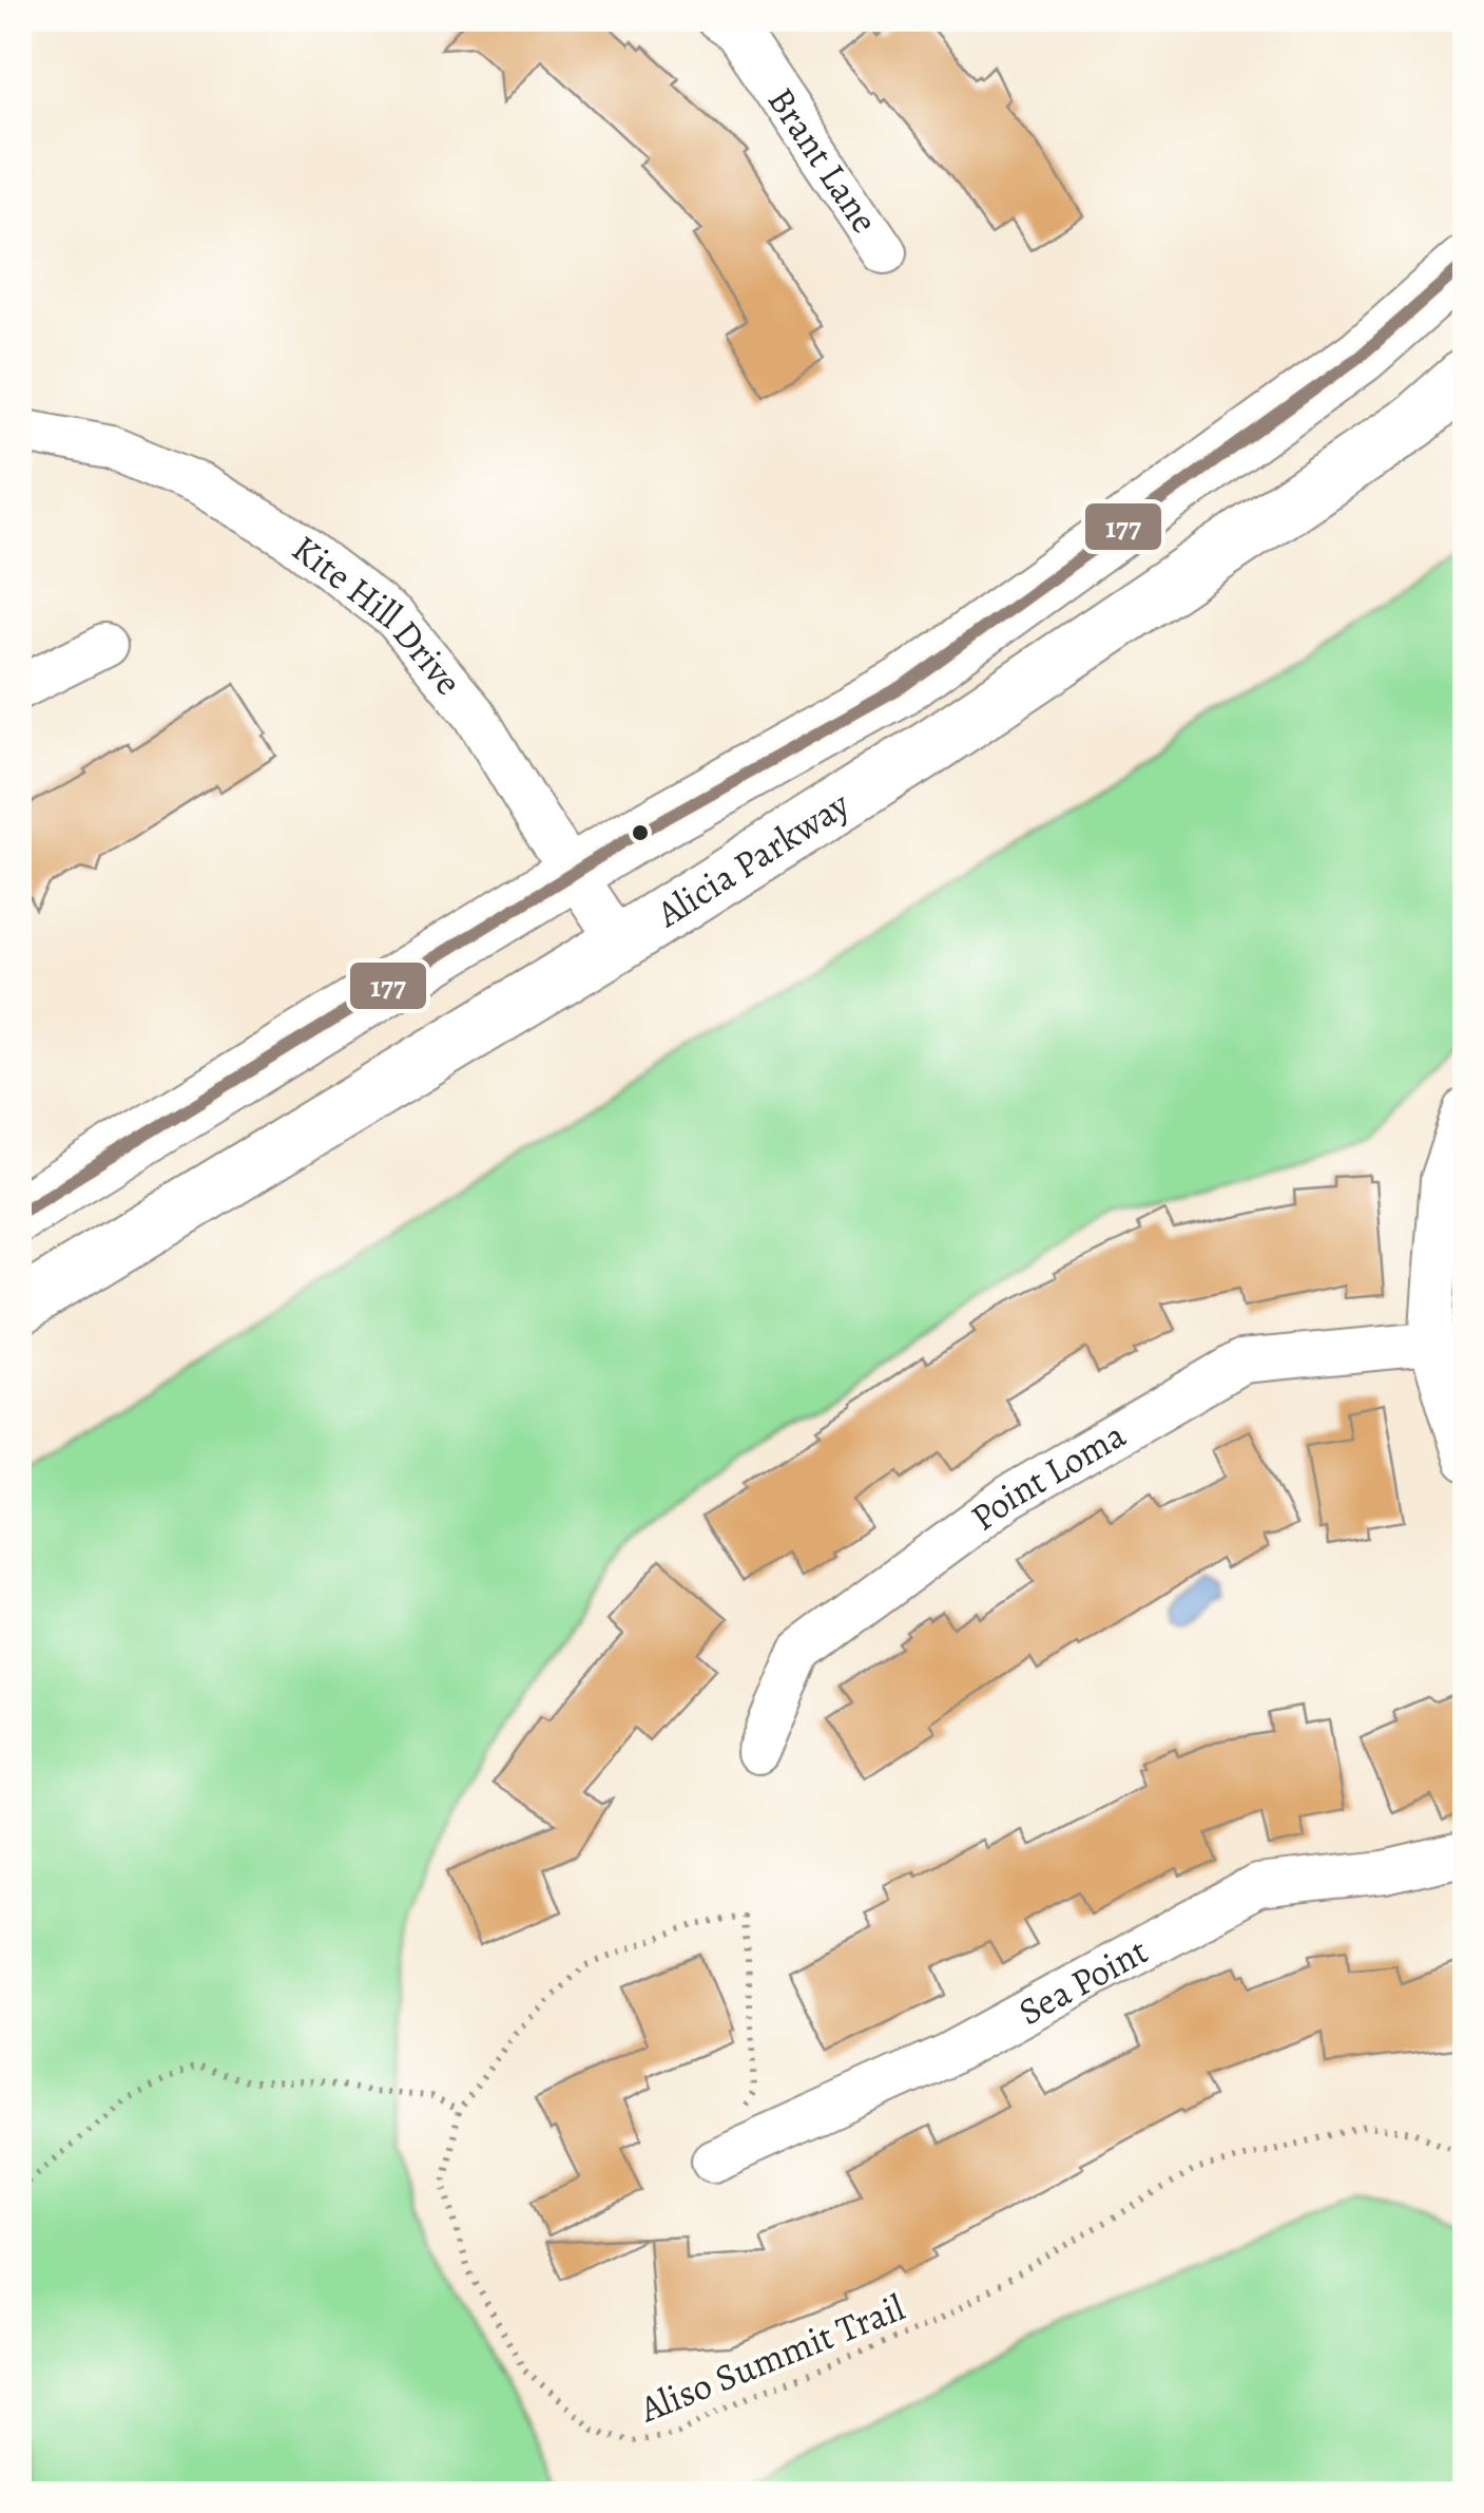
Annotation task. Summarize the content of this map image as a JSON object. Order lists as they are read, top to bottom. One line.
{"streets":{"main road":["Alicia Parkway"],"street":["Brant Lane","Kite Hill Drive","Point Loma","Sea Point"],"path":["Aliso Summit Trail"]},"crossings":[["Kite Hill Drive","Alicia Parkway"],["Sea Point","Aliso Summit Trail"]],"lines":["transit line 177"]}
